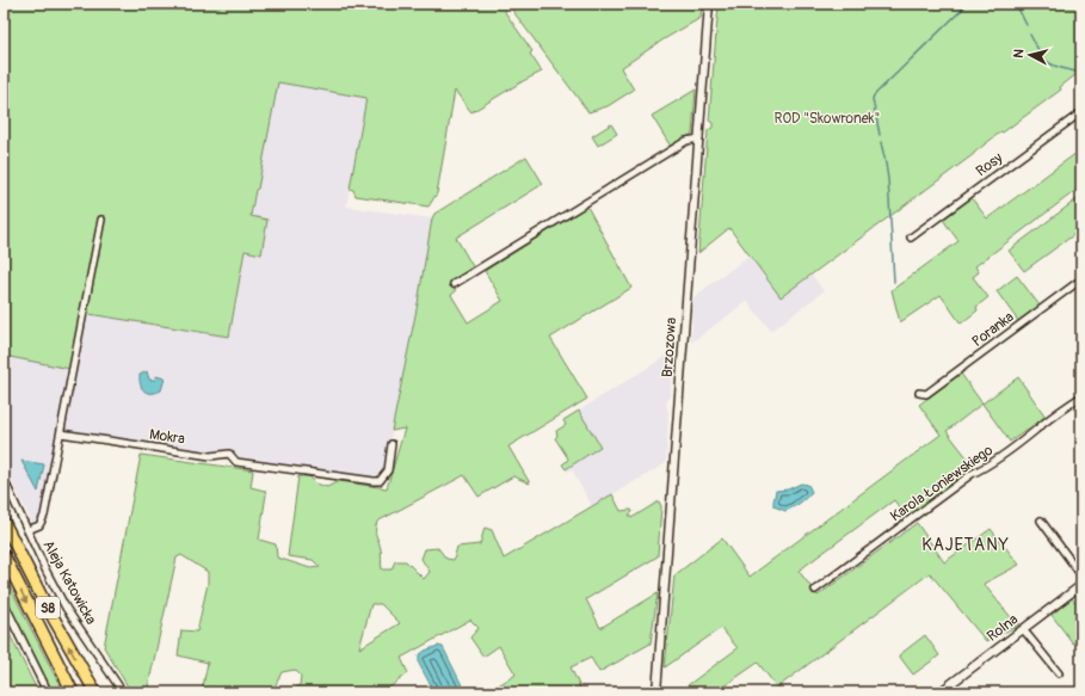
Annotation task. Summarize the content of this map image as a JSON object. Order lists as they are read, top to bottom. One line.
{"streets":{"highway":["S8"],"street":["Rosy","Poranka","Brzozowa","Mokra","Karola Łoniewskiego","Aleja Katowicka","Rolna"]},"districts":["KAJETANY"],"parks":["ROD \"Skowronek\""],"north":"left"}
